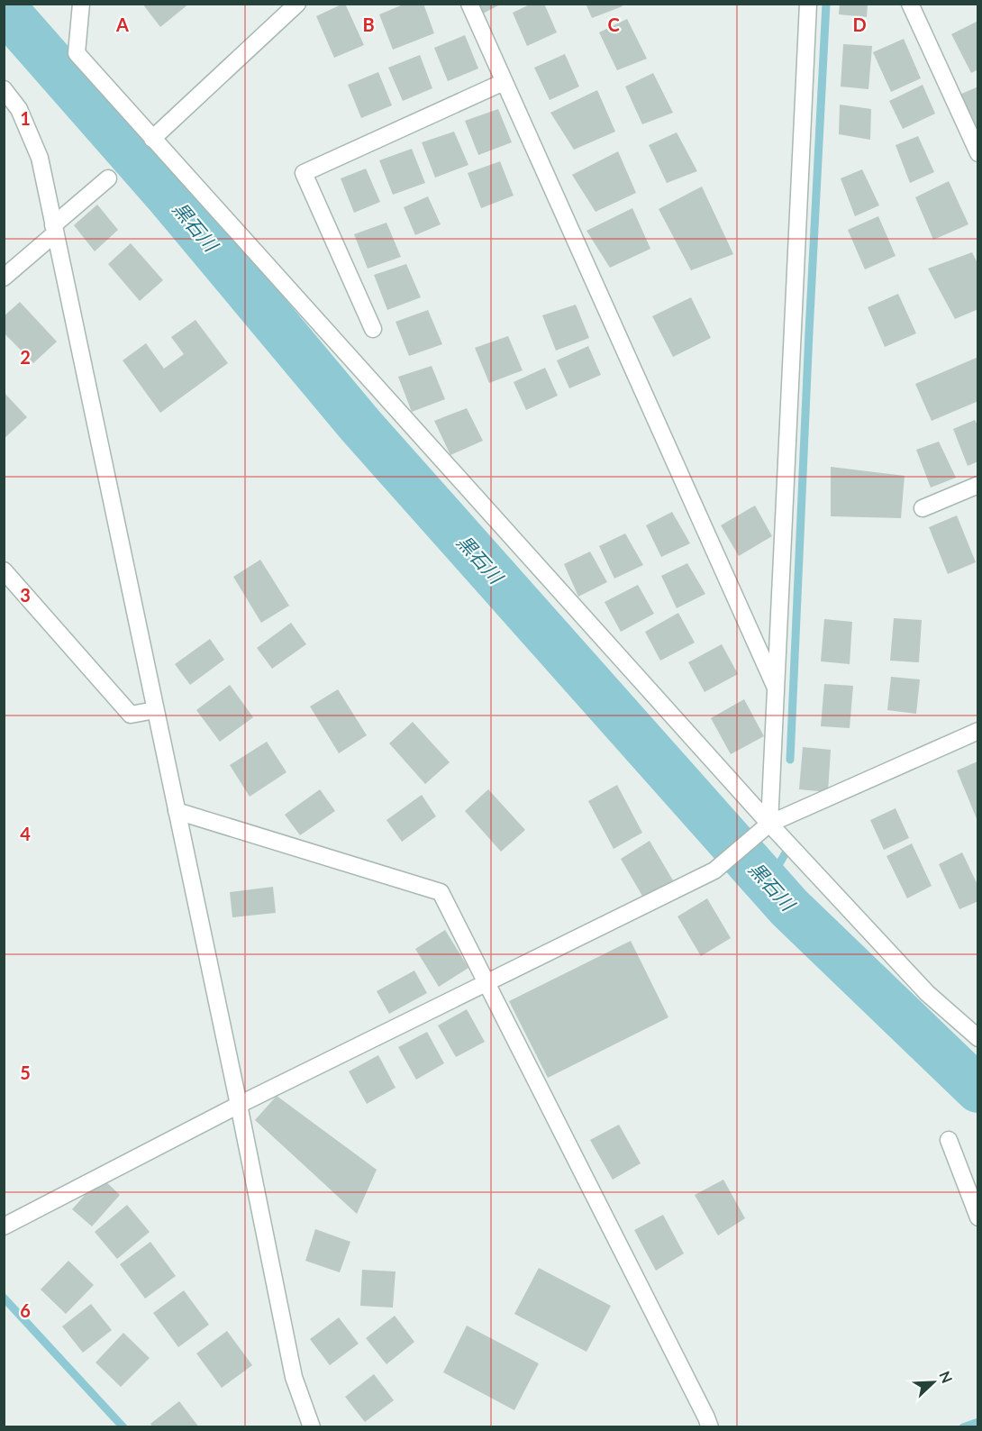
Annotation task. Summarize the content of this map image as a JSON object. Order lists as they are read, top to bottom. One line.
{"water":["黒石川"],"north":"top right","grid":{"columns":["A","B","C","D"],"rows":["1","2","3","4","5","6"]}}
